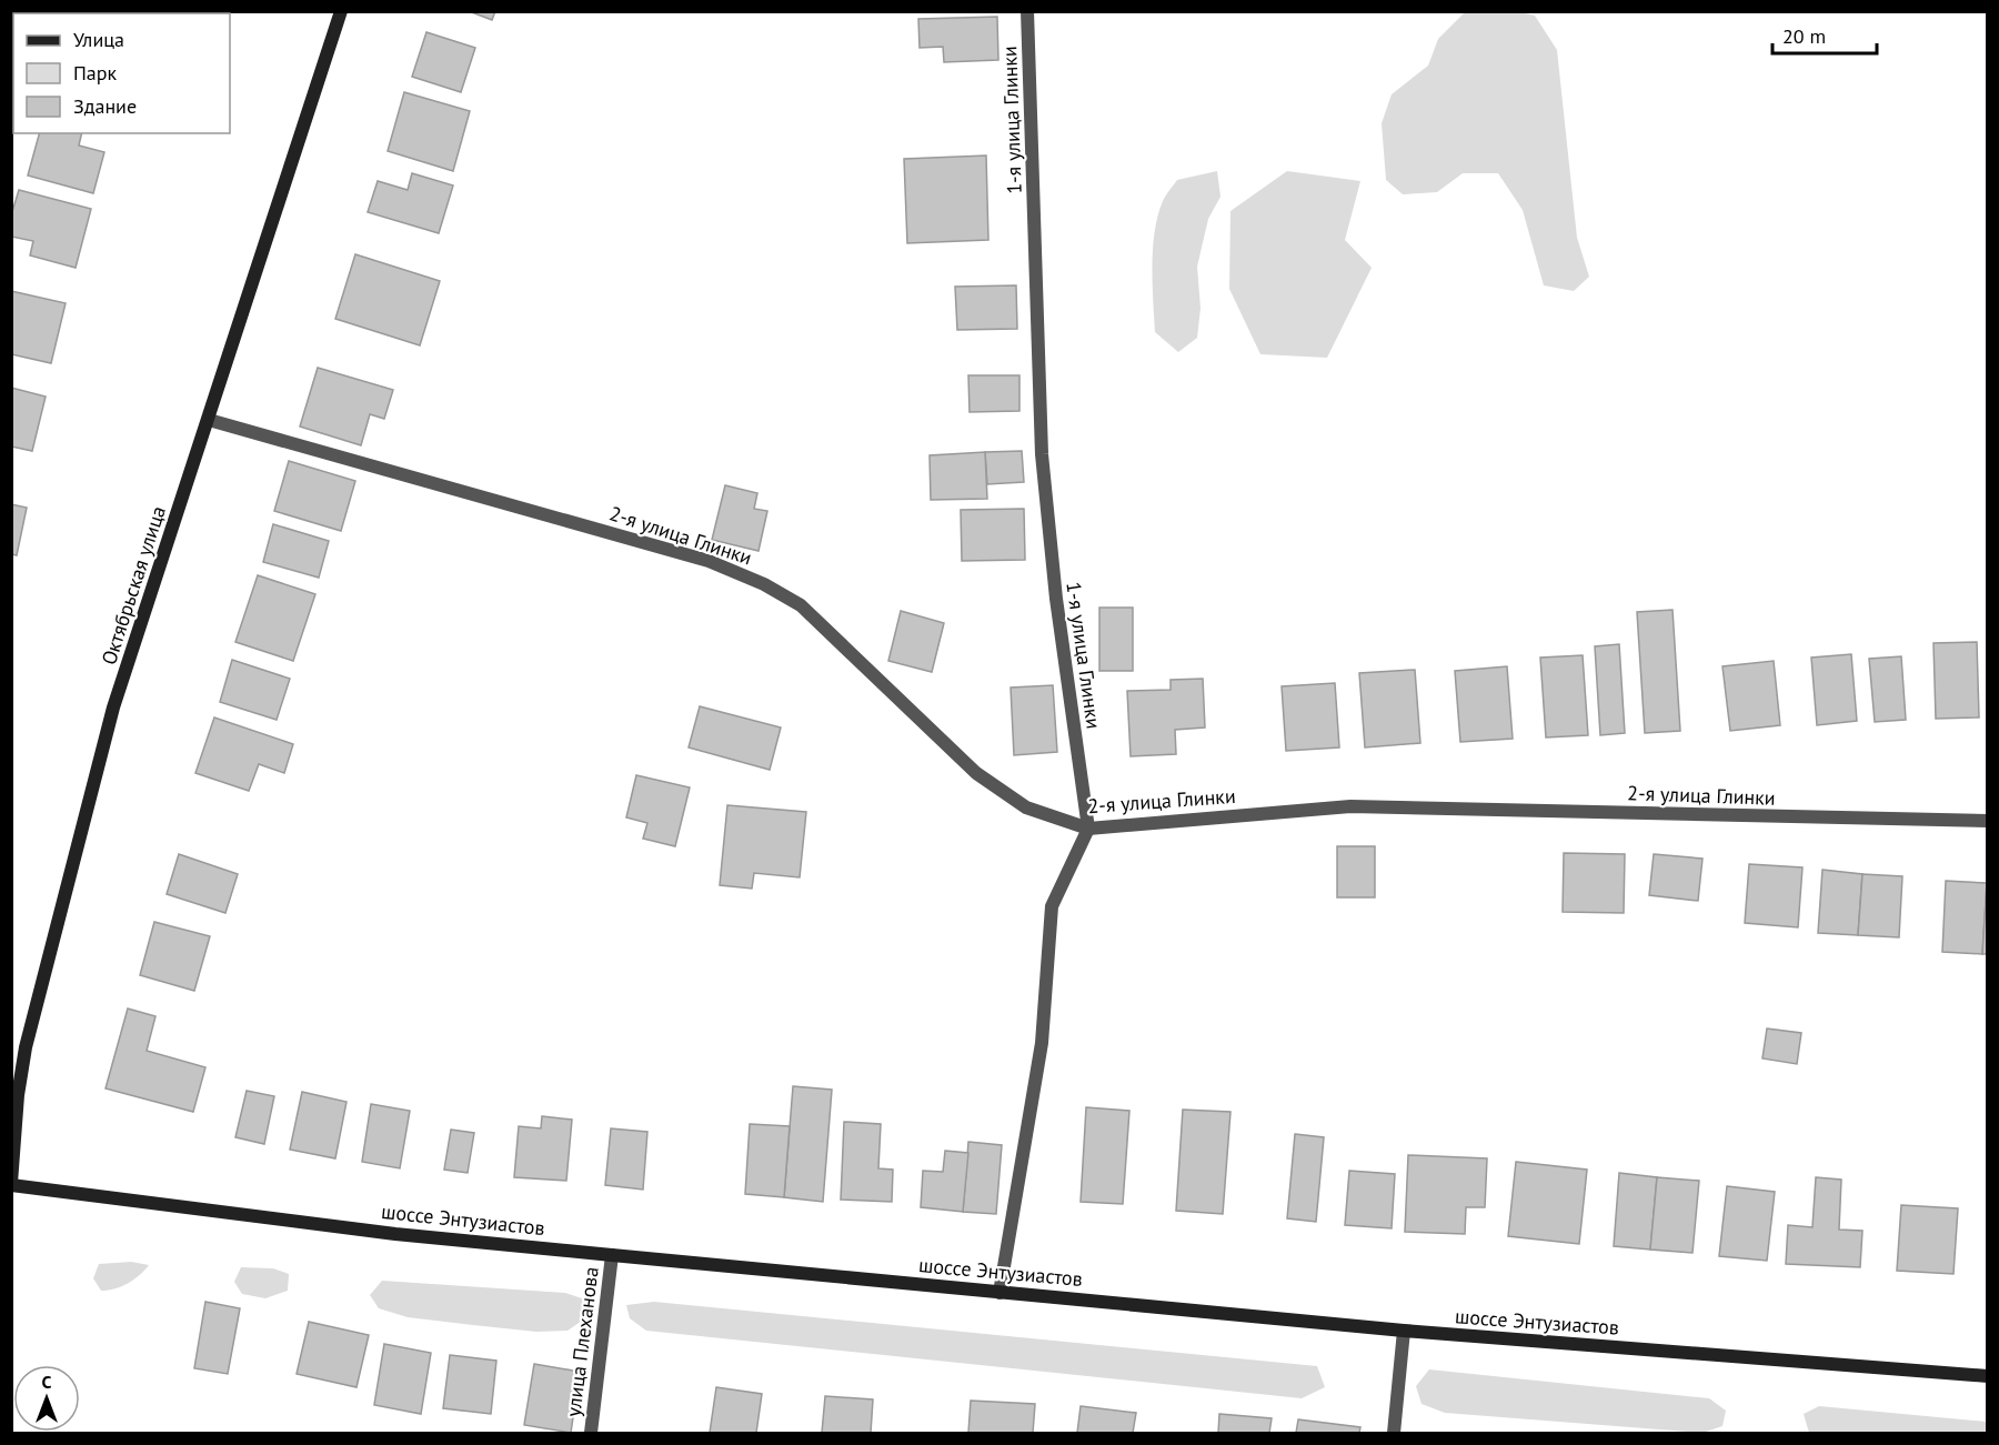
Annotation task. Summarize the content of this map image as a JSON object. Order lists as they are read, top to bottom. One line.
{"streets":{"main road":["Октябрьская улица","шоссе Энтузиастов"],"street":["1-я улица Глинки","2-я улица Глинки","улица Плеханова"]},"crossings":[["1-я улица Глинки","2-я улица Глинки"],["2-я улица Глинки","Октябрьская улица"],["Октябрьская улица","шоссе Энтузиастов"],["шоссе Энтузиастов","улица Плеханова"]],"legend":["Улица","Парк","Здание"],"scale_bar":"20 m","north":"top"}
